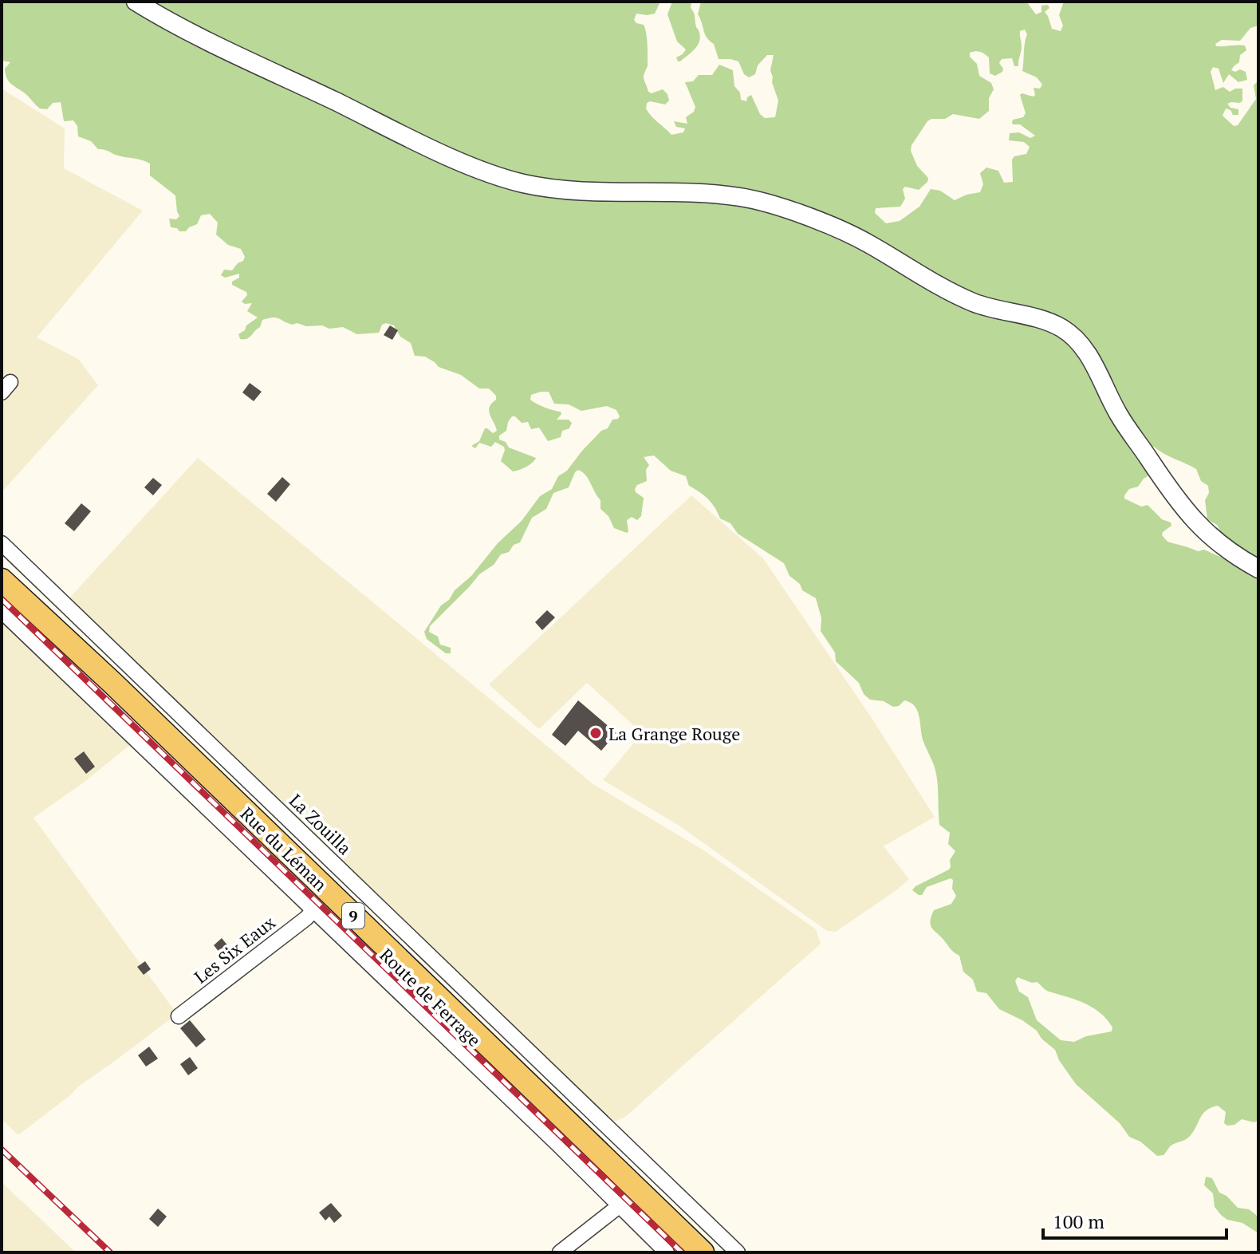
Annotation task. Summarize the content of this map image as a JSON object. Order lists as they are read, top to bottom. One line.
{"streets":{"main road":["Rue du Léman","9"],"street":["La Zouilla","Les Six Eaux","Route de Ferrage"]},"crossings":[["Les Six Eaux","Route de Ferrage"]],"places":["La Grange Rouge"],"scale_bar":"100 m"}
